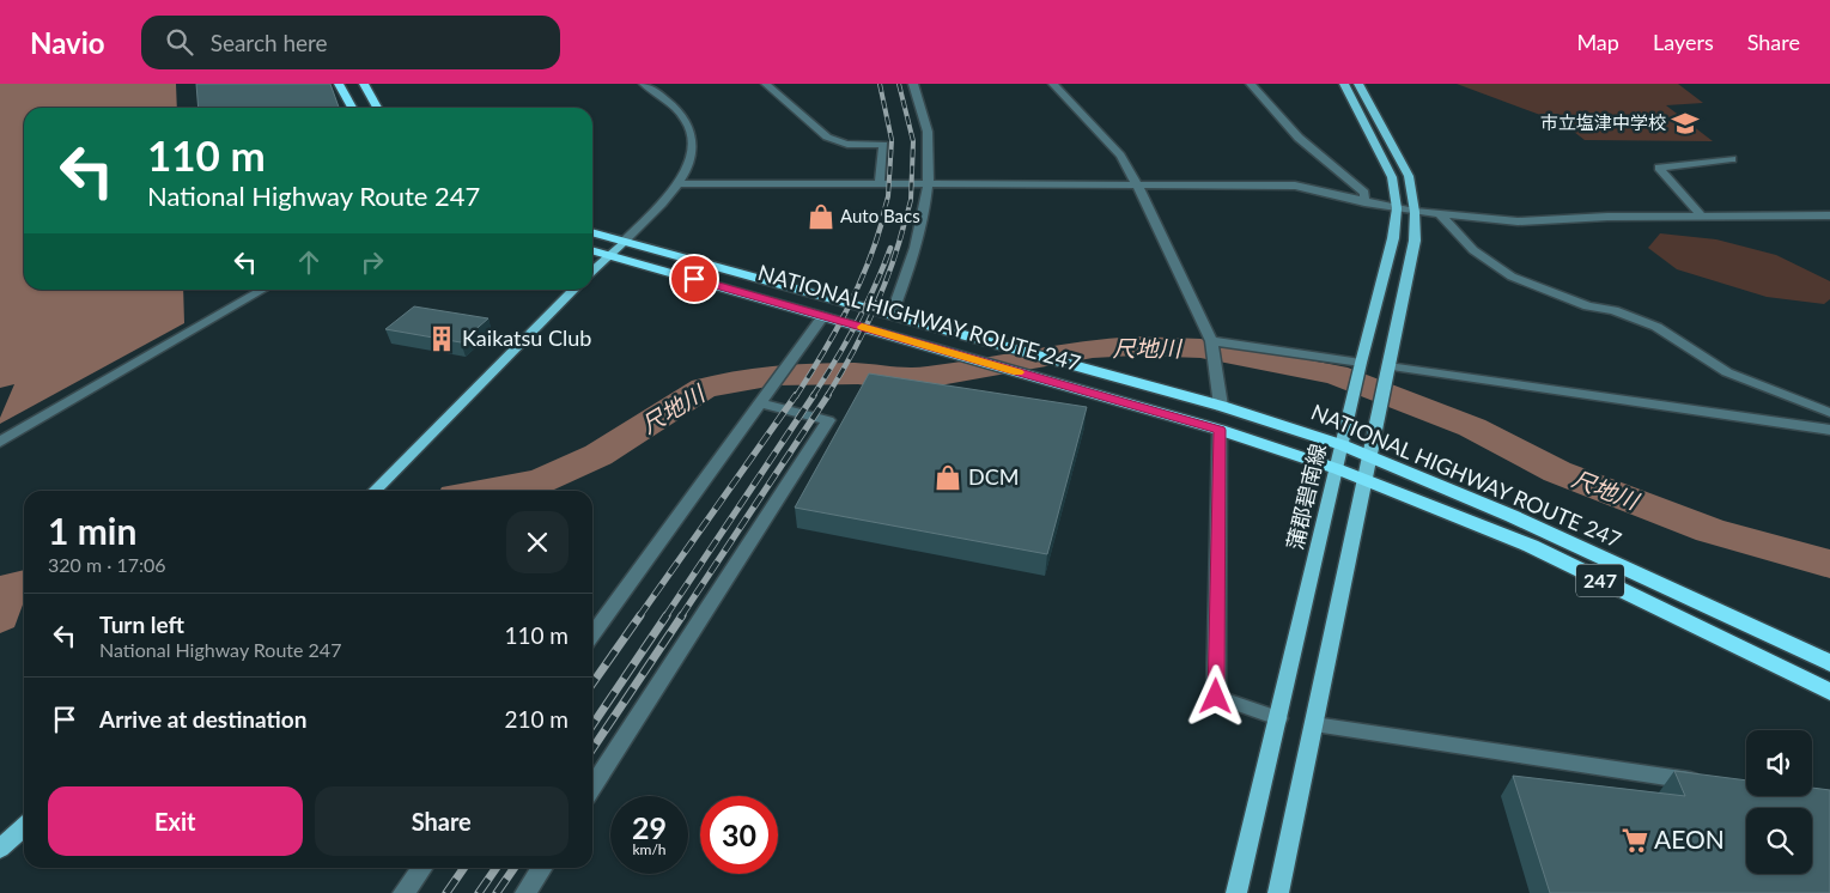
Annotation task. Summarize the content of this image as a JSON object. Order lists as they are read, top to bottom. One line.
{"streets":{"highway":["NATIONAL HIGHWAY ROUTE 247","247"],"main road":["蒲郡碧南線"]},"crossings":[["NATIONAL HIGHWAY ROUTE 247","蒲郡碧南線"]],"water":["尺地川"],"places":{"school or university":["市立塩津中学校"],"shop":["Auto Bacs","DCM"],"building":["Kaikatsu Club"],"supermarket":["AEON"]},"page":{"header":"Navio","search":"Search here","nav":["Map","Layers","Share"],"turn":["110 m","National Highway Route 247"],"heading":["1 min","320 m · 17:06"],"list":[{"name":"Turn left","note":"National Highway Route 247","value":"110 m"},{"name":"Arrive at destination","value":"210 m"}],"buttons":["Exit","Share"],"speed":"29 km/h","limit":"30"}}
